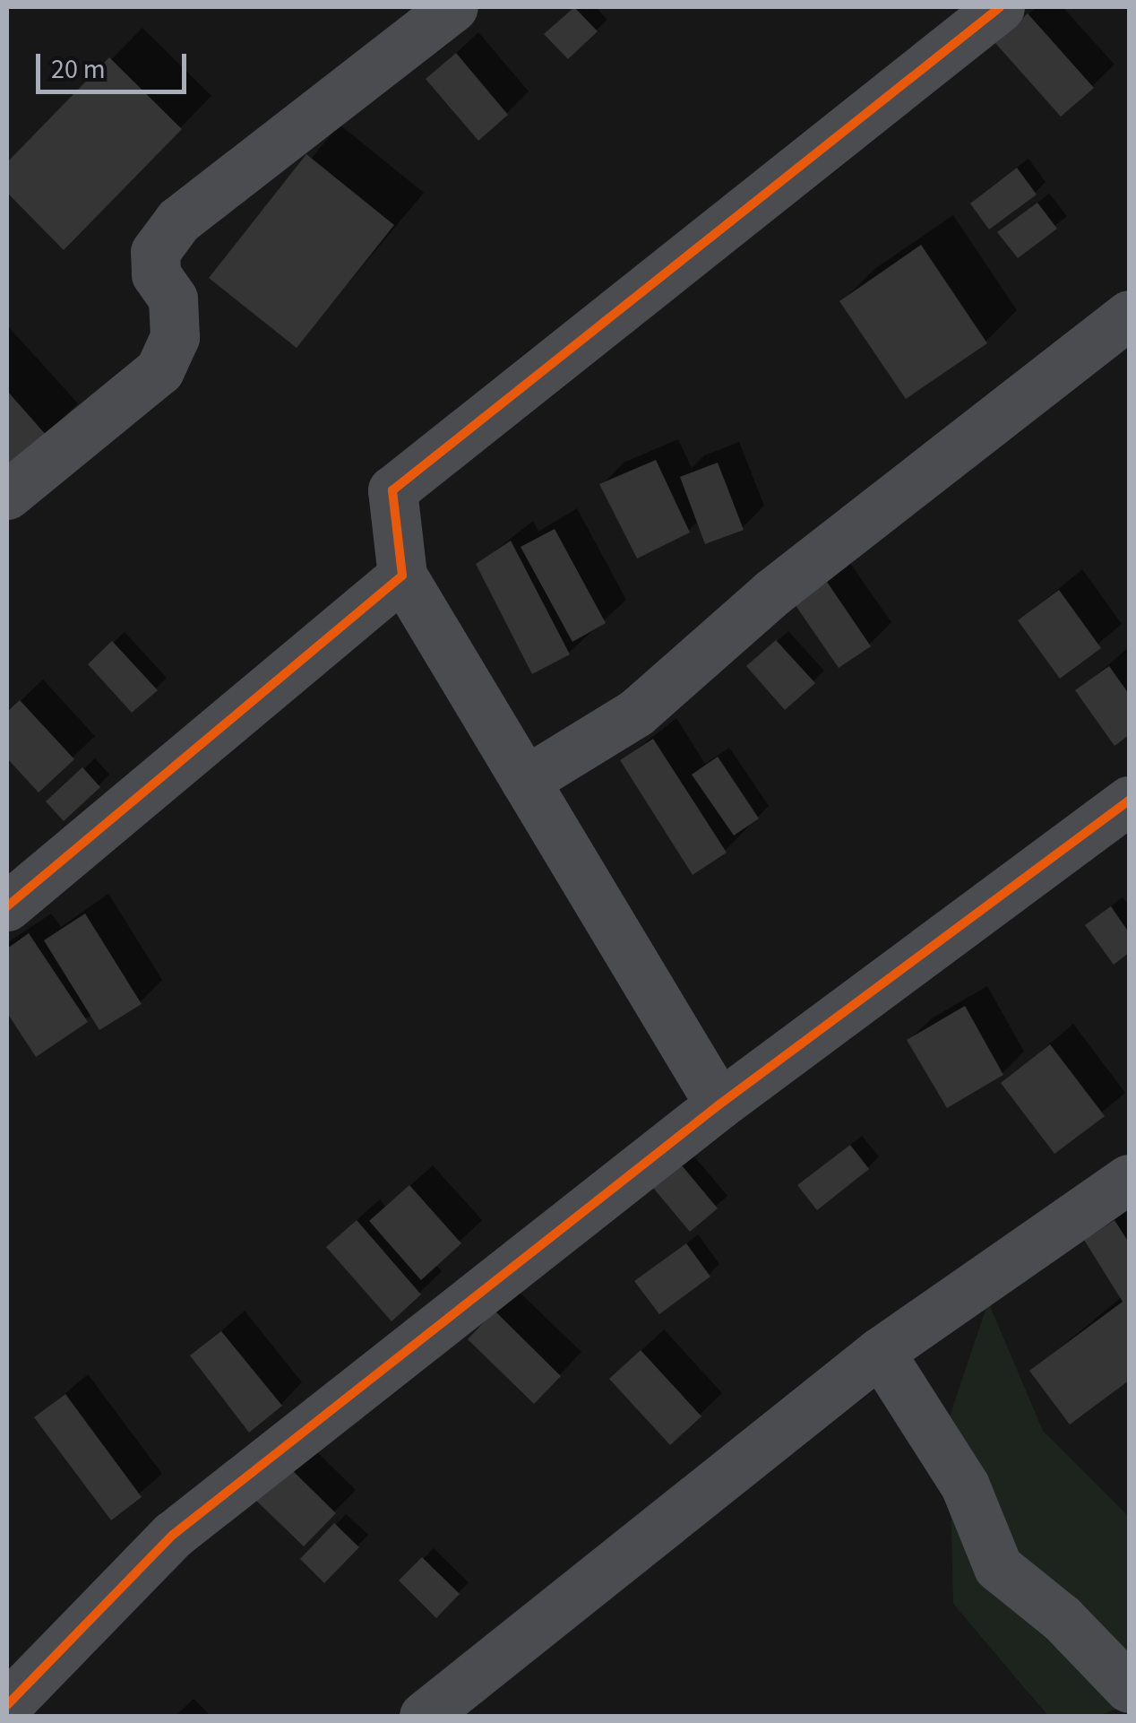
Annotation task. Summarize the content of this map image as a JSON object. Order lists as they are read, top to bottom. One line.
{"scale_bar":"20 m"}
